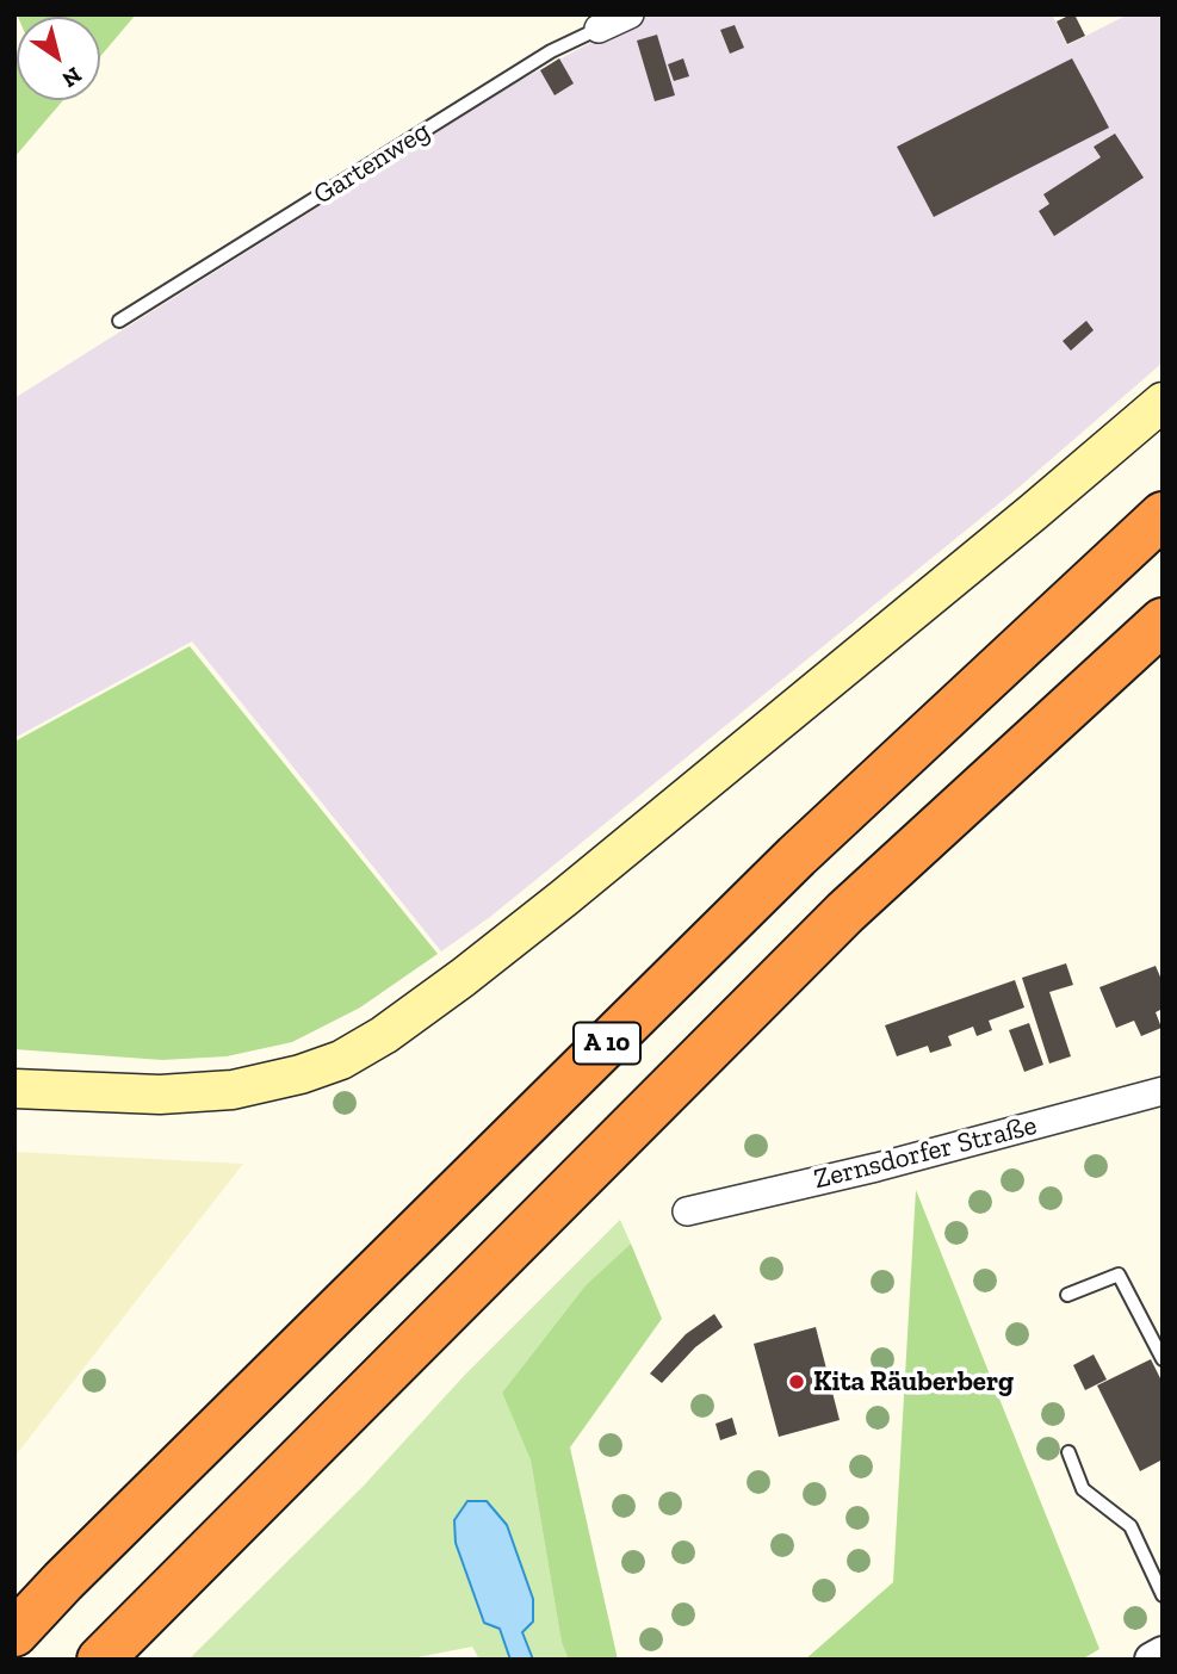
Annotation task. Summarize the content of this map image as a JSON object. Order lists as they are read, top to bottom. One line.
{"streets":{"highway":["A 10"],"street":["Gartenweg","Zernsdorfer Straße"]},"places":["Kita Räuberberg"],"north":"bottom right"}
